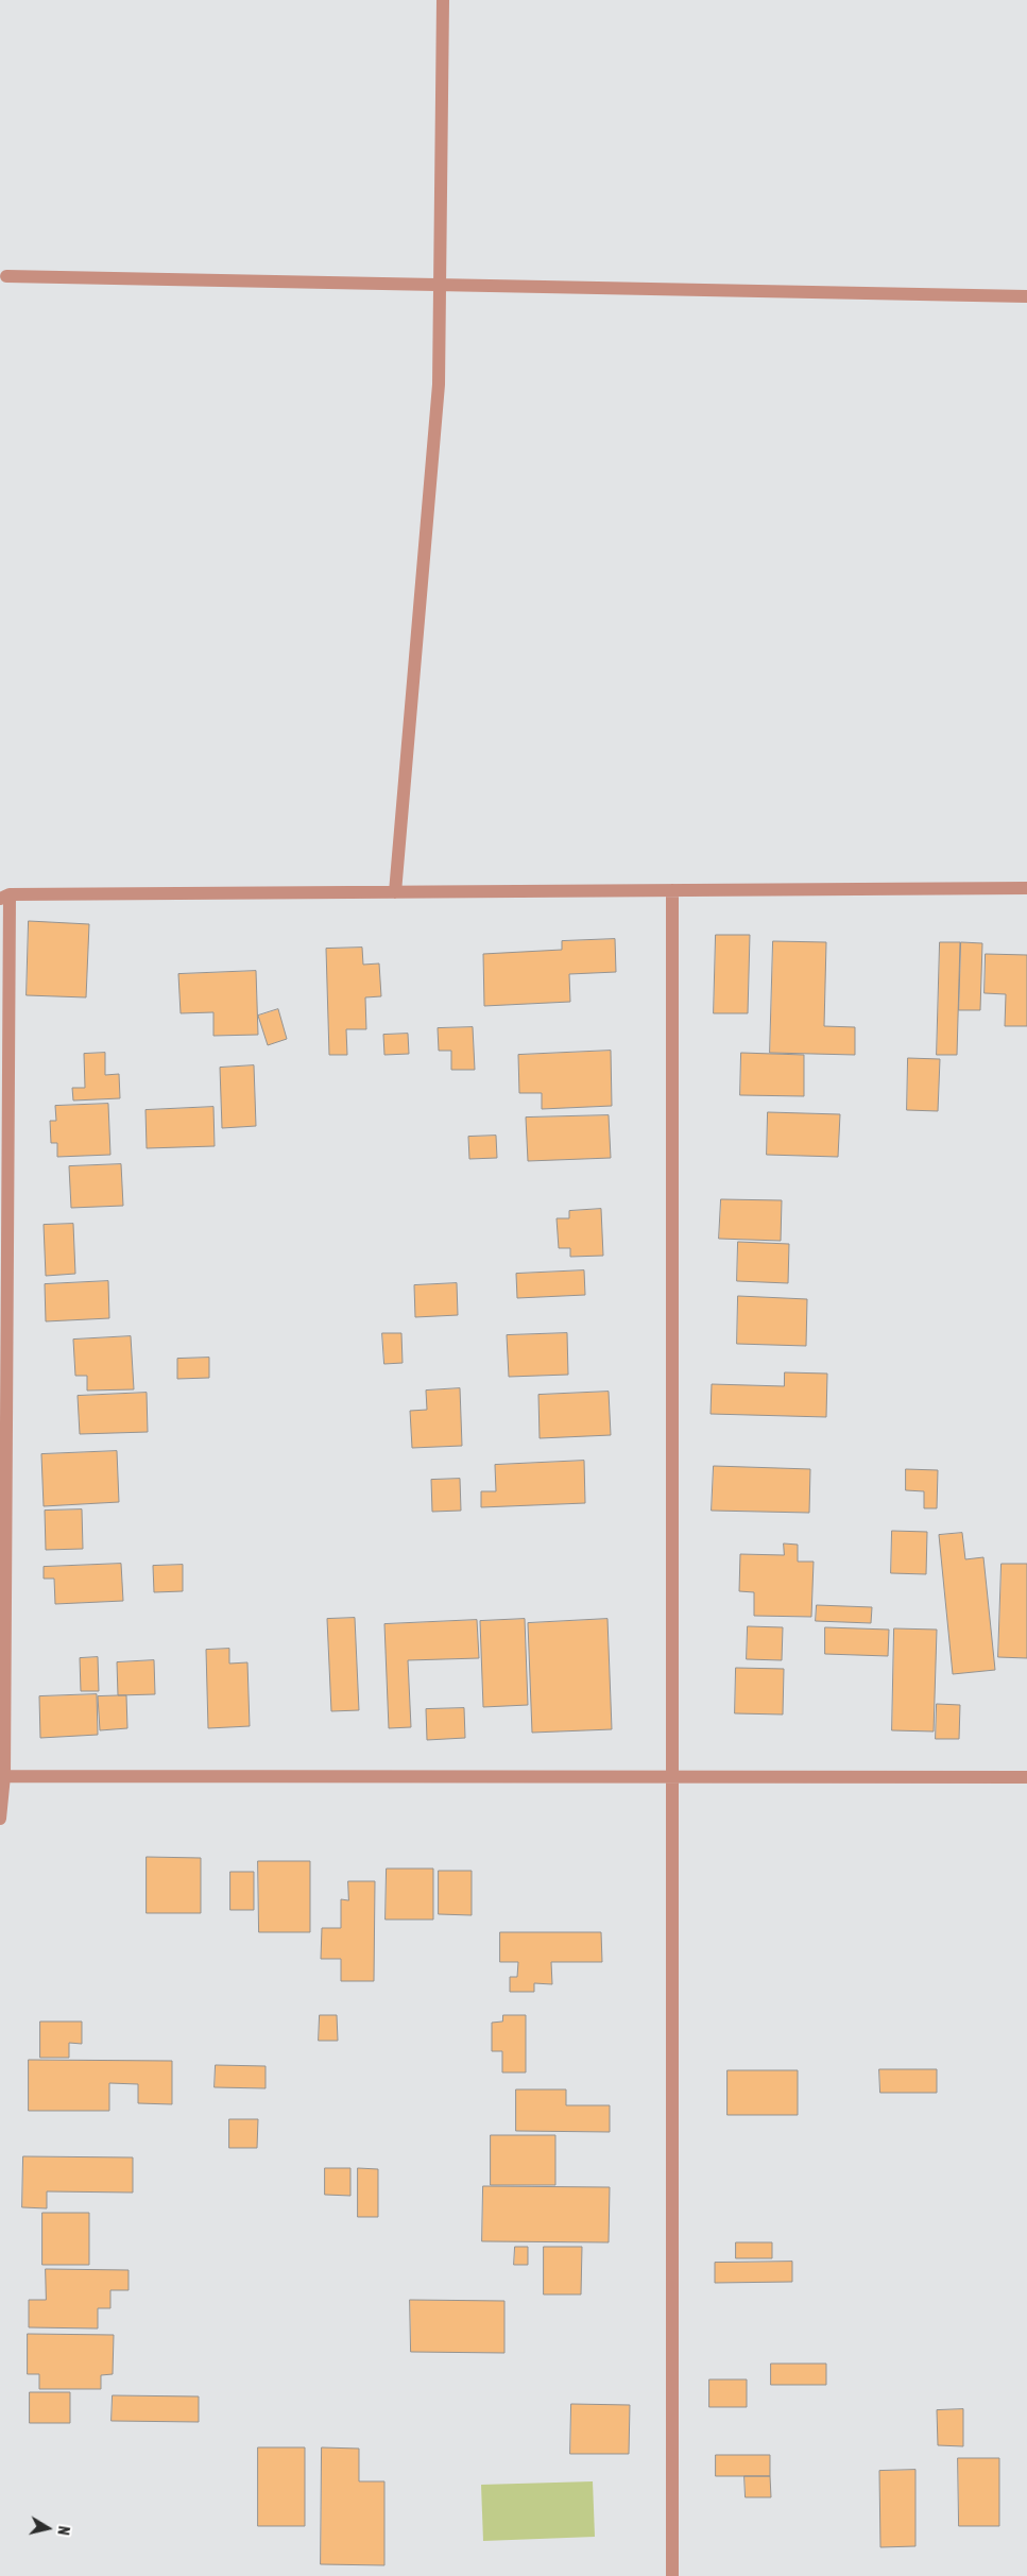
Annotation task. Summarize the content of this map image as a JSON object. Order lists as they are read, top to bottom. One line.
{"north":"right"}
